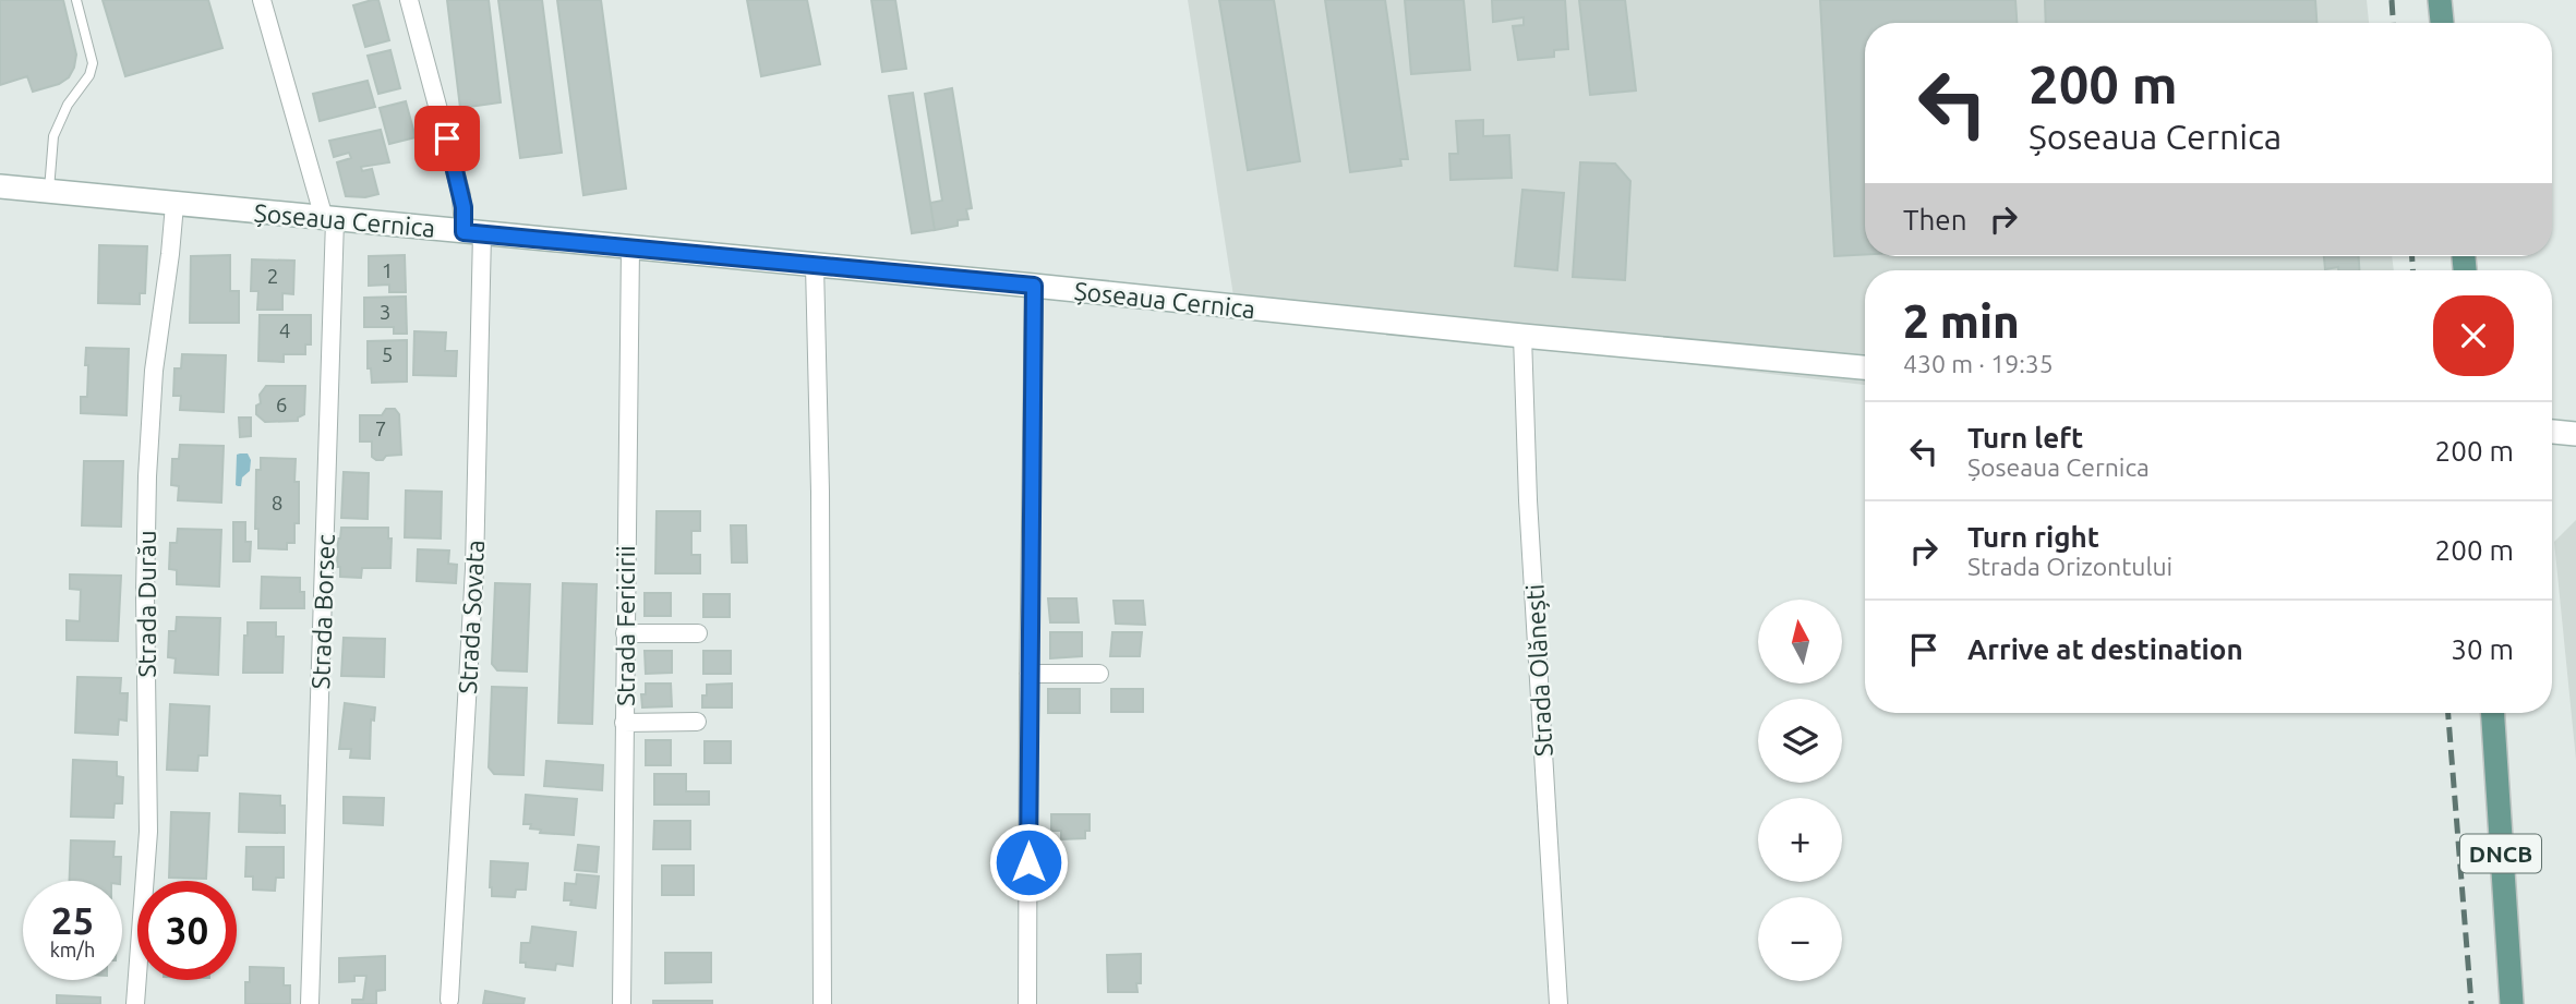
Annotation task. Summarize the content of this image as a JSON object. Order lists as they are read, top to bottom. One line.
{"streets":{"main road":["DNCB"],"street":["Șoseaua Cernica","Strada Durău","Strada Borsec","Strada Sovata","Strada Fericirii","Strada Olănești"]},"crossings":[["Șoseaua Cernica","Strada Durău"],["Șoseaua Cernica","Strada Borsec"],["Șoseaua Cernica","Strada Sovata"],["Șoseaua Cernica","Strada Fericirii"],["Șoseaua Cernica","Strada Olănești"]],"house_numbers":["1","2","3","4","5","6","7","8"],"north":"top","page":{"turn":["200 m","Șoseaua Cernica"],"then":"Then","heading":["2 min","430 m · 19:35"],"list":[{"name":"Turn left","note":"Șoseaua Cernica","value":"200 m"},{"name":"Turn right","note":"Strada Orizontului","value":"200 m"},{"name":"Arrive at destination","value":"30 m"}],"map_buttons":["+","−"],"speed":"25 km/h","limit":"30"}}
